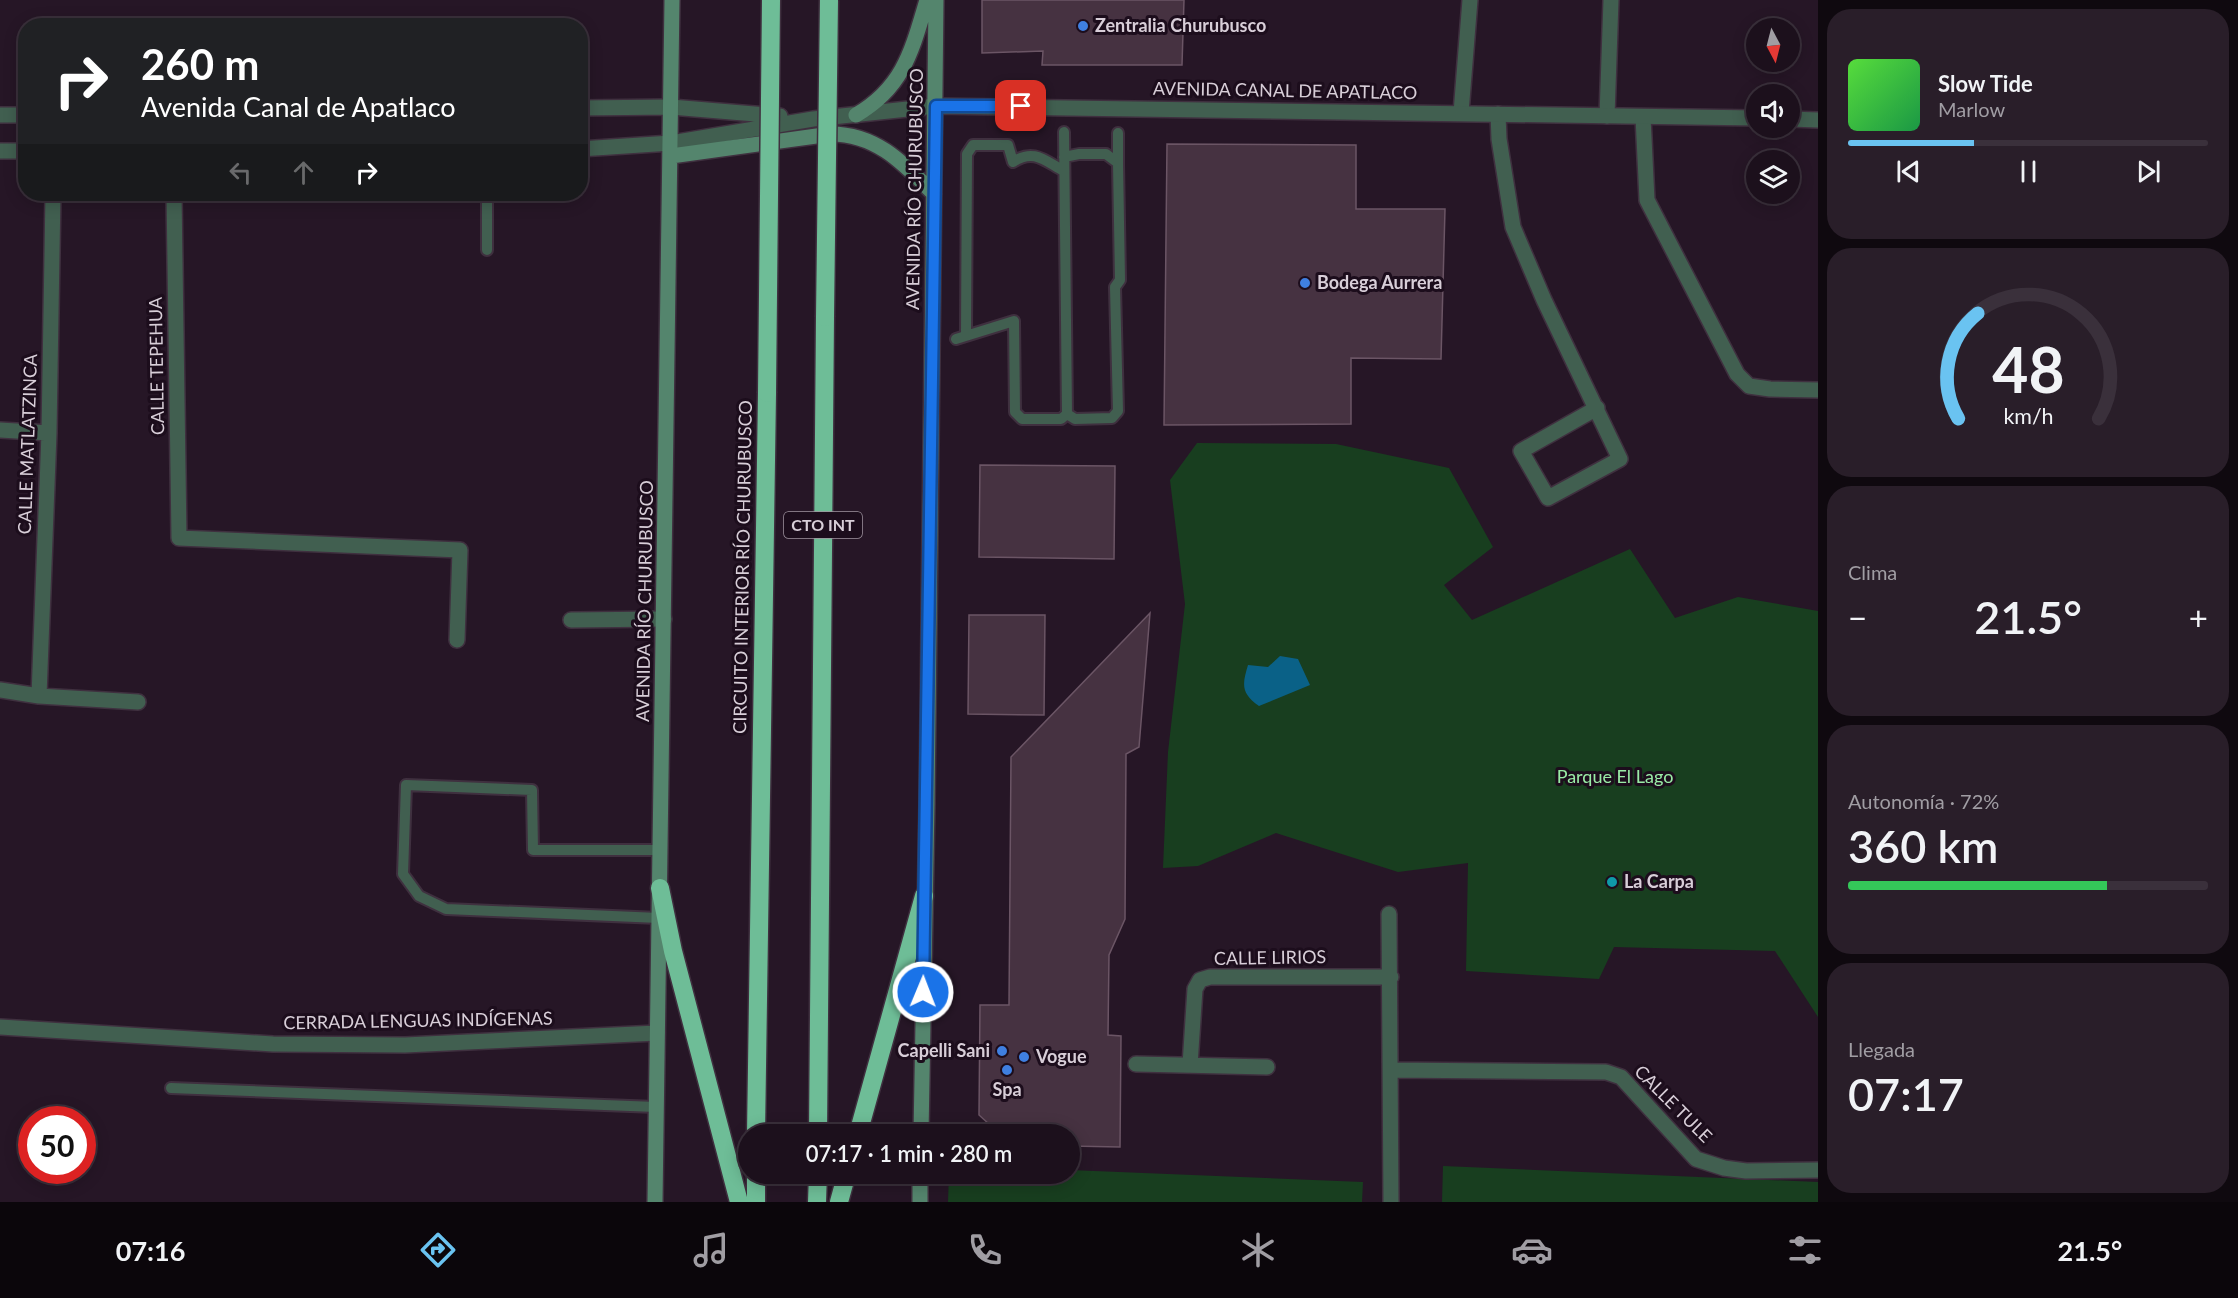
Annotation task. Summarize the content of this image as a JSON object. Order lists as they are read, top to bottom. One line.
{"streets":{"highway":["CTO INT","CIRCUITO INTERIOR RÍO CHURUBUSCO"],"main road":["AVENIDA RÍO CHURUBUSCO"],"street":["AVENIDA CANAL DE APATLACO","CALLE TEPEHUA","CALLE MATLATZINCA","CALLE LIRIOS","CERRADA LENGUAS INDÍGENAS","CALLE TULE"]},"crossings":[["AVENIDA CANAL DE APATLACO","AVENIDA RÍO CHURUBUSCO"],["AVENIDA RÍO CHURUBUSCO","CERRADA LENGUAS INDÍGENAS"]],"parks":["Parque El Lago"],"places":["Zentralia Churubusco","Bodega Aurrera","La Carpa","Capelli Sani","Vogue","Spa"],"north":"bottom","page":{"turn":["260 m","Avenida Canal de Apatlaco"],"song":["Slow Tide","Marlow"],"tile":["Clima",["Autonomía · 72%","360 km"],["Llegada","07:17"]],"heat":["−","21.5°","+"],"limit":"50","trip":"07:17 · 1 min · 280 m","tabs":["07:16","21.5°"],"gauge":["48","km/h"]}}
